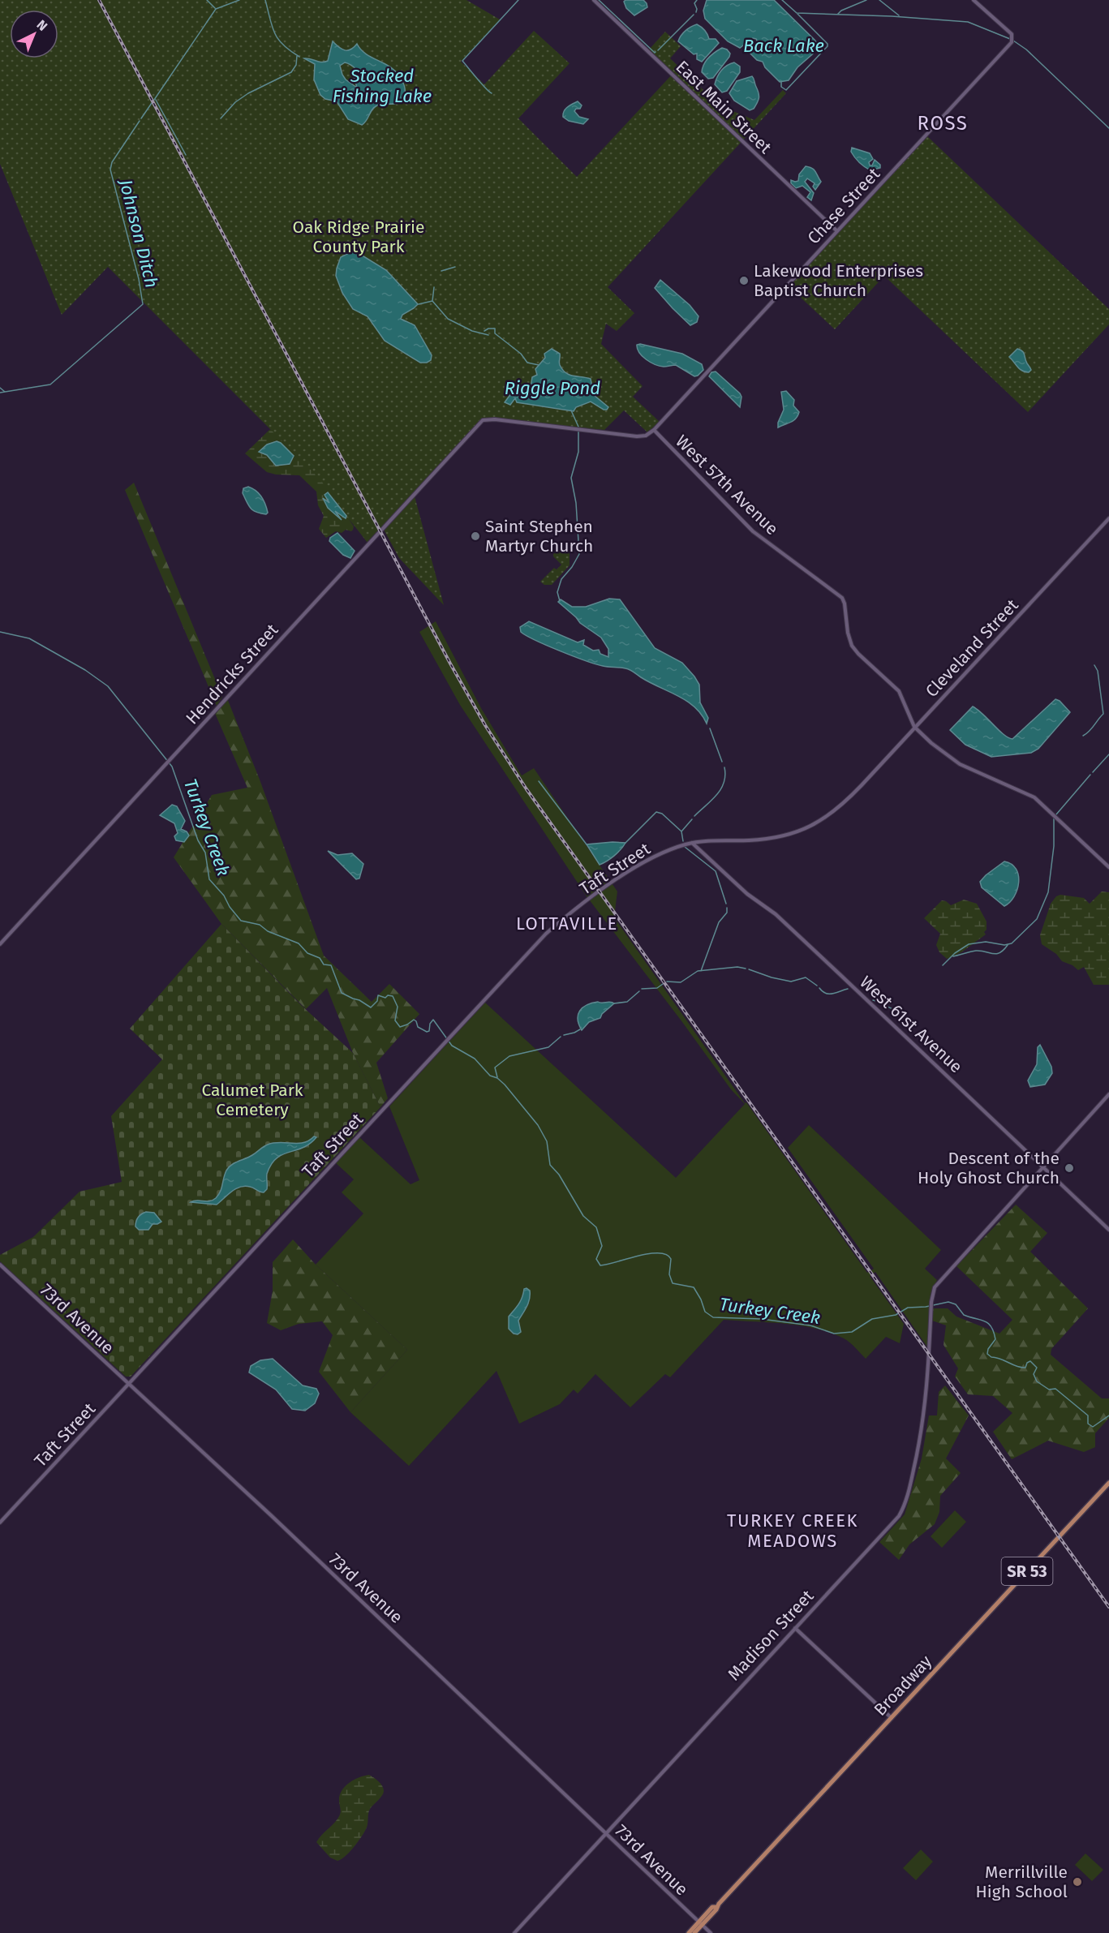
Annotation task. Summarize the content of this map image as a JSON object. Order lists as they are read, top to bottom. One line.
{"streets":{"main road":["SR 53","Broadway"],"street":["East Main Street","Chase Street","West 57th Avenue","Cleveland Street","Hendricks Street","Taft Street","West 61st Avenue","73rd Avenue","Madison Street"]},"crossings":[["East Main Street","Chase Street"],["Chase Street","West 57th Avenue"],["Chase Street","Hendricks Street"],["West 57th Avenue","Cleveland Street"],["West 57th Avenue","Hendricks Street"],["Cleveland Street","Taft Street"],["Taft Street","West 61st Avenue"],["Taft Street","73rd Avenue"],["West 61st Avenue","Madison Street"],["73rd Avenue","Madison Street"],["73rd Avenue","Broadway"]],"districts":["ROSS","LOTTAVILLE","TURKEY CREEK MEADOWS"],"water":["Back Lake","Stocked Fishing Lake","Johnson Ditch","Riggle Pond","Turkey Creek"],"parks":["Oak Ridge Prairie County Park","Calumet Park Cemetery"],"places":["Lakewood Enterprises Baptist Church","Saint Stephen Martyr Church","Descent of the Holy Ghost Church","Merrillville High School"],"north":"top right"}
